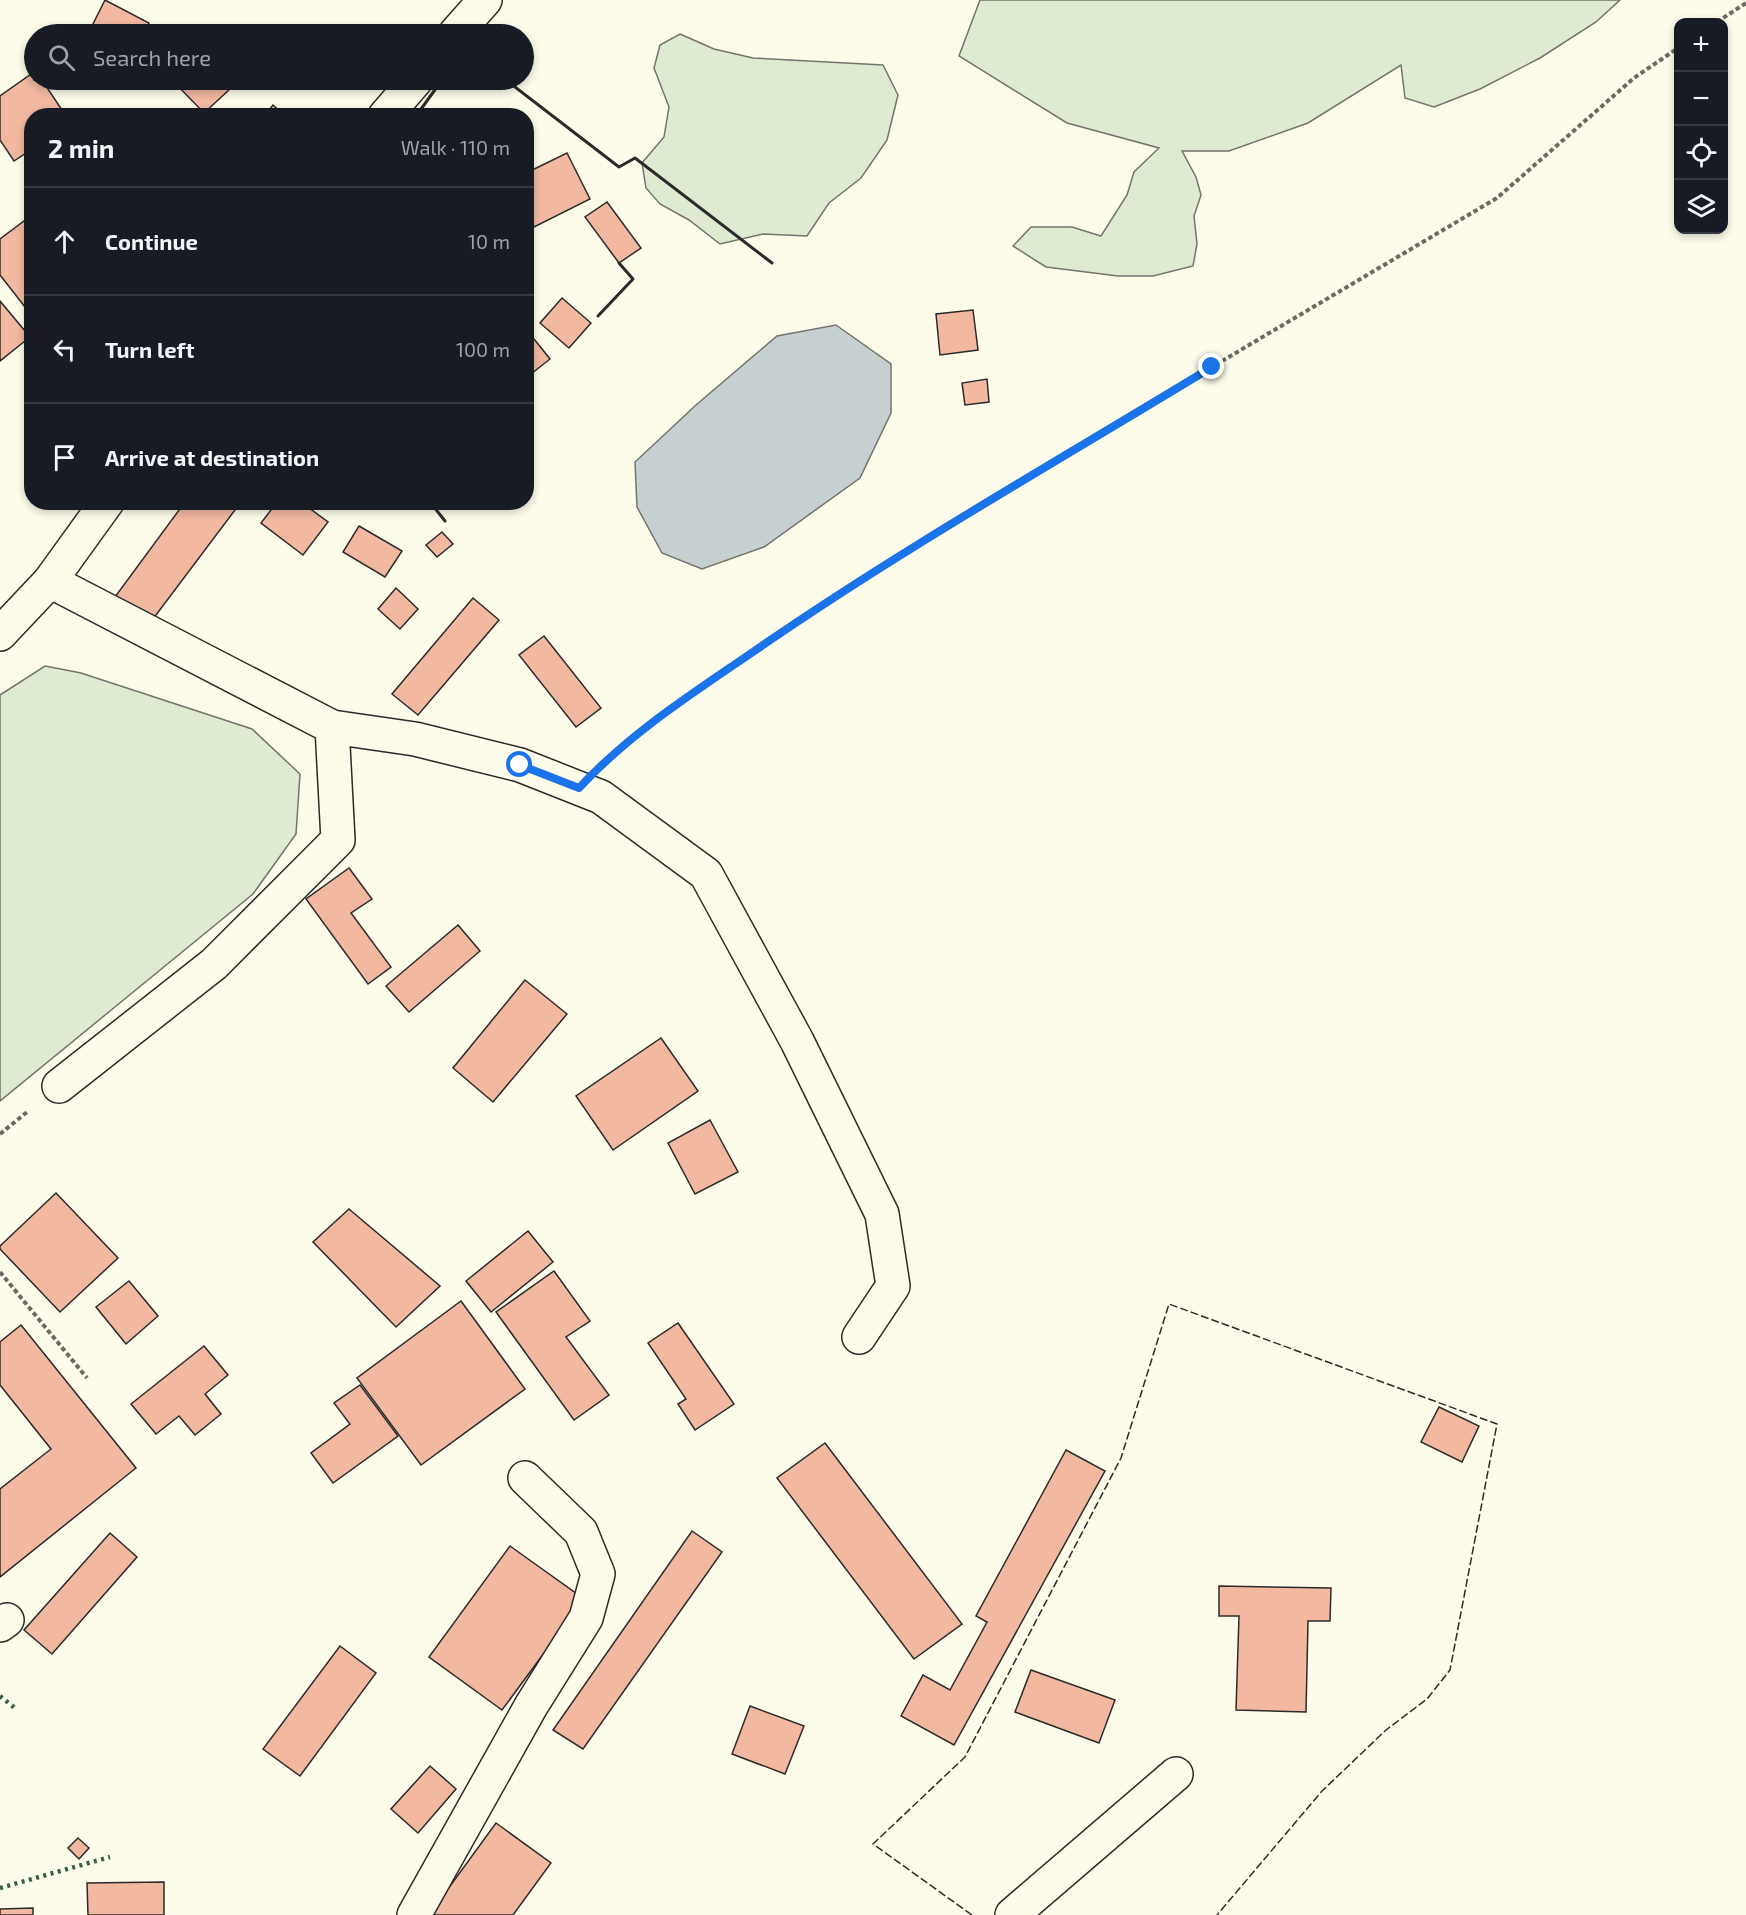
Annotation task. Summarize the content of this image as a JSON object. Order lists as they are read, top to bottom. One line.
{"page":{"map_buttons":["+","−"],"search":"Search here","heading":["2 min","Walk · 110 m"],"list":[["Continue","10 m"],["Turn left","100 m"],"Arrive at destination"]}}
